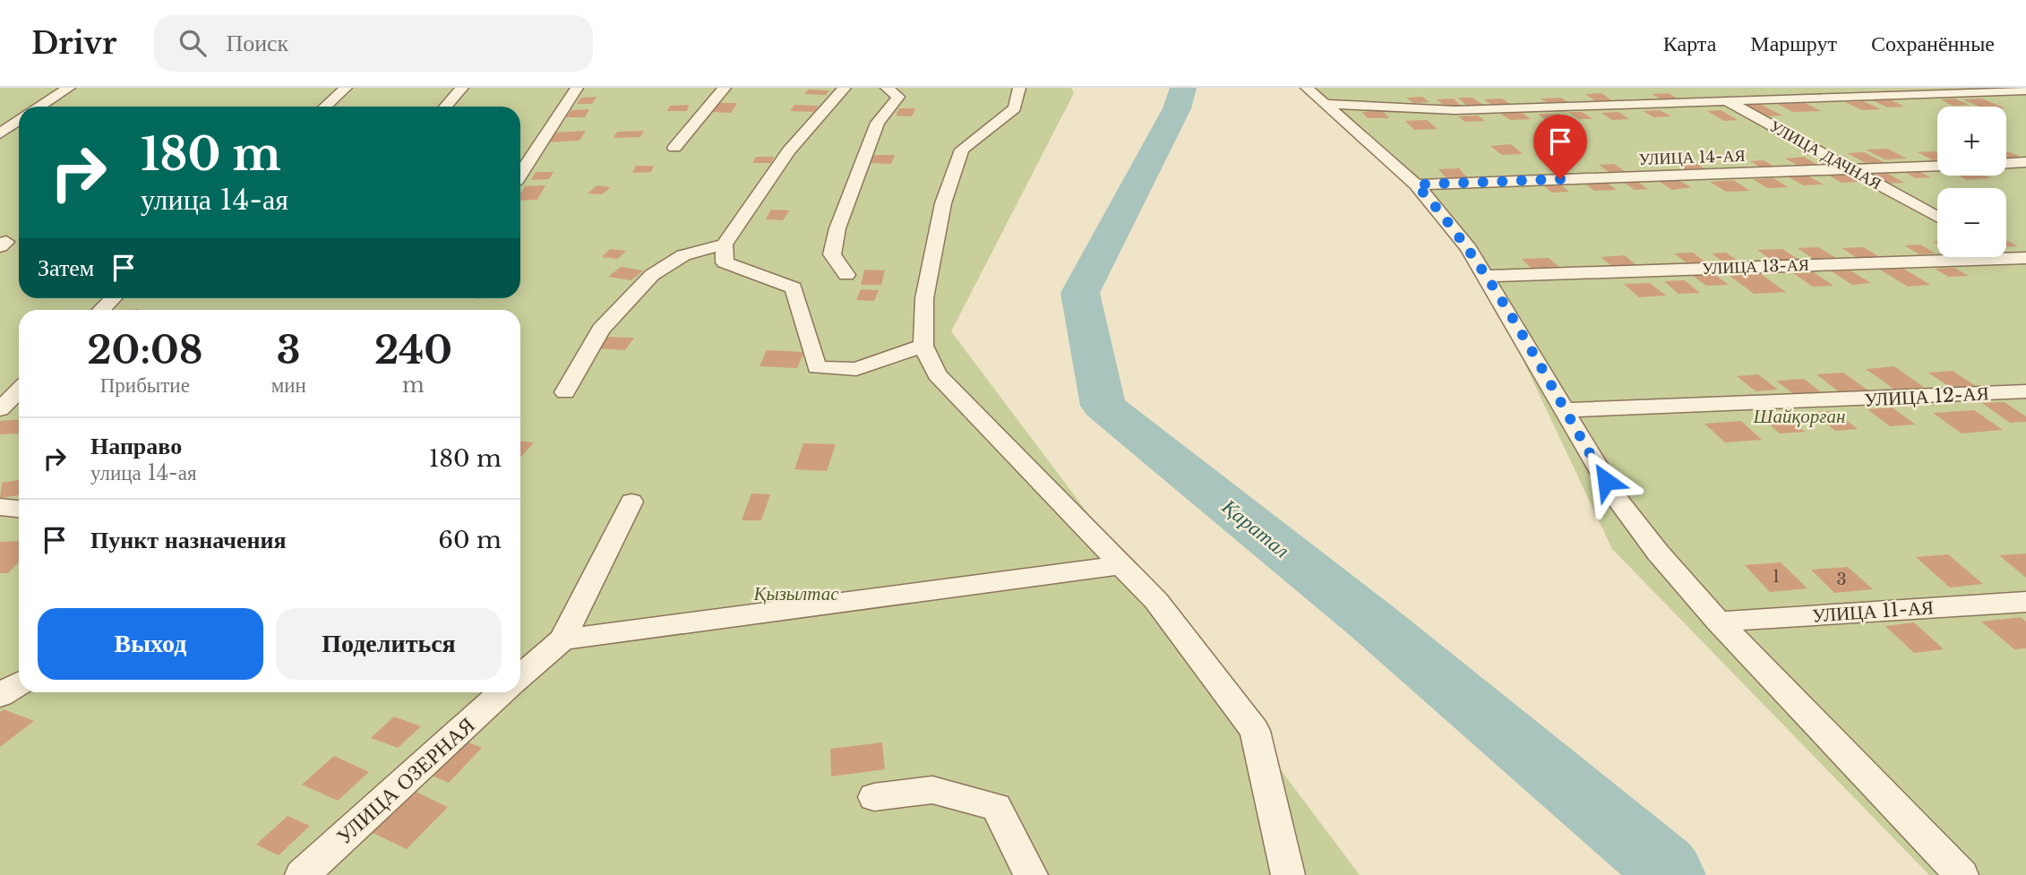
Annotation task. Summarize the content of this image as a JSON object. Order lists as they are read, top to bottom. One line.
{"streets":{"street":["УЛИЦА ДАЧНАЯ","УЛИЦА 14-АЯ","УЛИЦА 13-АЯ","УЛИЦА 12-АЯ","УЛИЦА 11-АЯ","УЛИЦА ОЗЕРНАЯ"]},"crossings":[["УЛИЦА ДАЧНАЯ","УЛИЦА 14-АЯ"]],"water":["Қаратал"],"parks":["Шайқорған","Қызылтас"],"house_numbers":["1","3"],"page":{"header":"Drivr","search":"Поиск","nav":["Карта","Маршрут","Сохранённые"],"map_buttons":["+","−"],"turn":["180 m","улица 14-ая"],"then":"Затем","eta":["20:08","Прибытие","3","мин","240","m"],"list":[{"name":"Направо","note":"улица 14-ая","value":"180 m"},{"name":"Пункт назначения","value":"60 m"}],"buttons":["Выход","Поделиться"]}}
